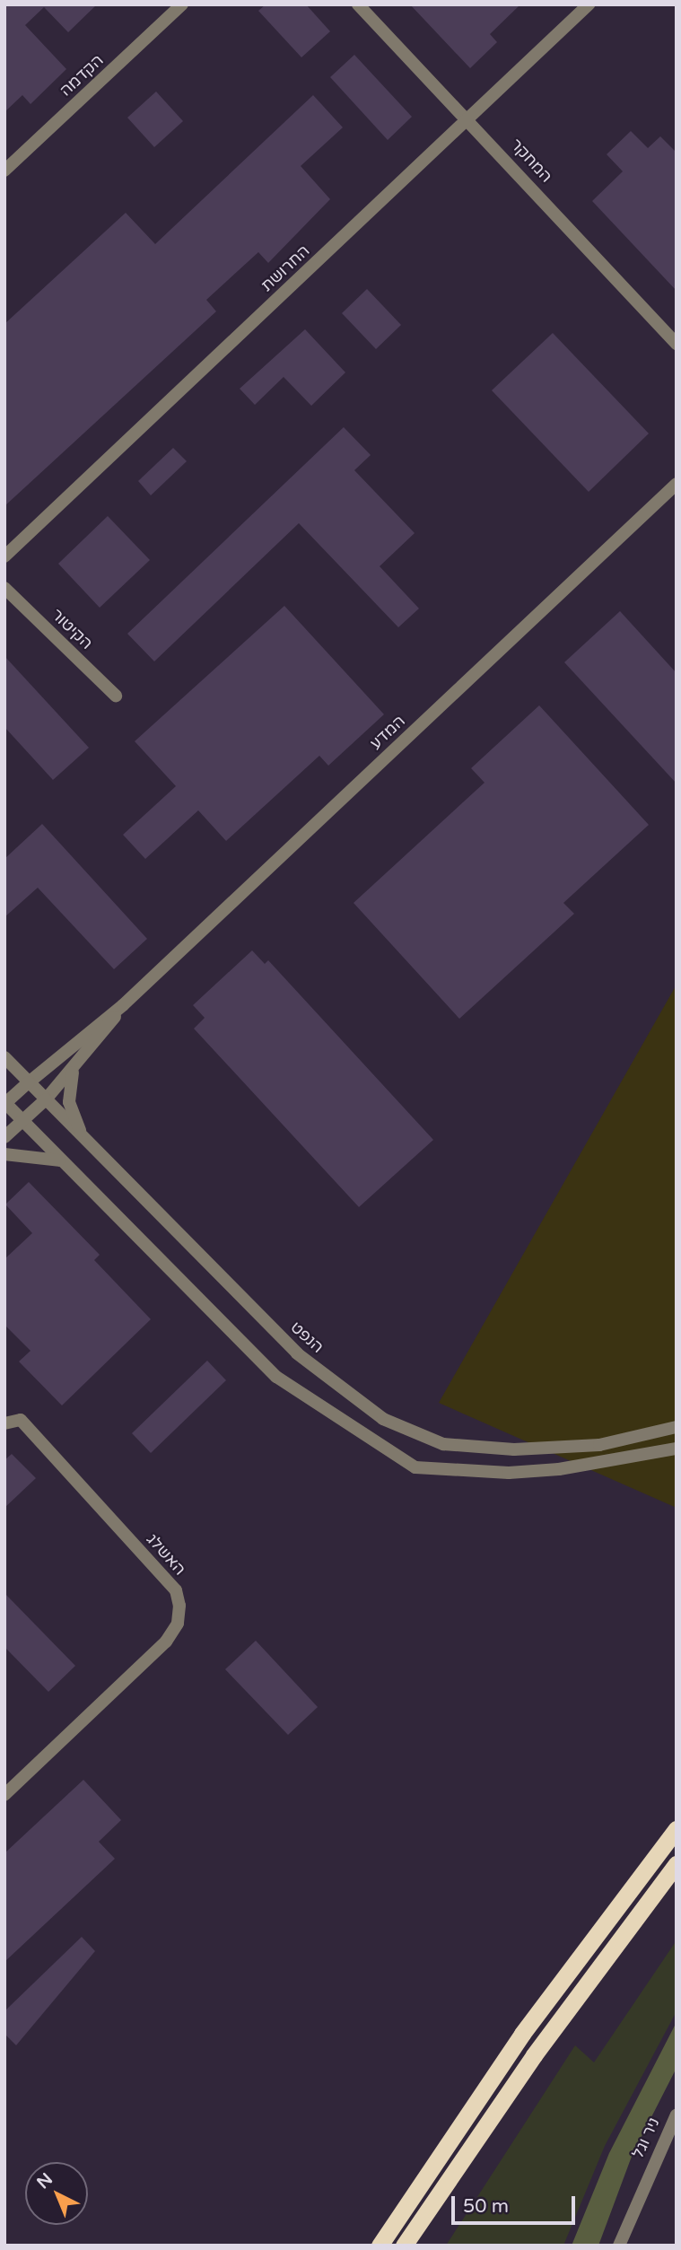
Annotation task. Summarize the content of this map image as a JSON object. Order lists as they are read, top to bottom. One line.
{"streets":{"street":["הקדמה","המחקר","החרושת","הקיטור","המדע","הנפט","האשלג","ניר וגל"]},"crossings":[["המחקר","החרושת"],["המדע","הנפט"]],"scale_bar":"50 m","north":"top left"}
